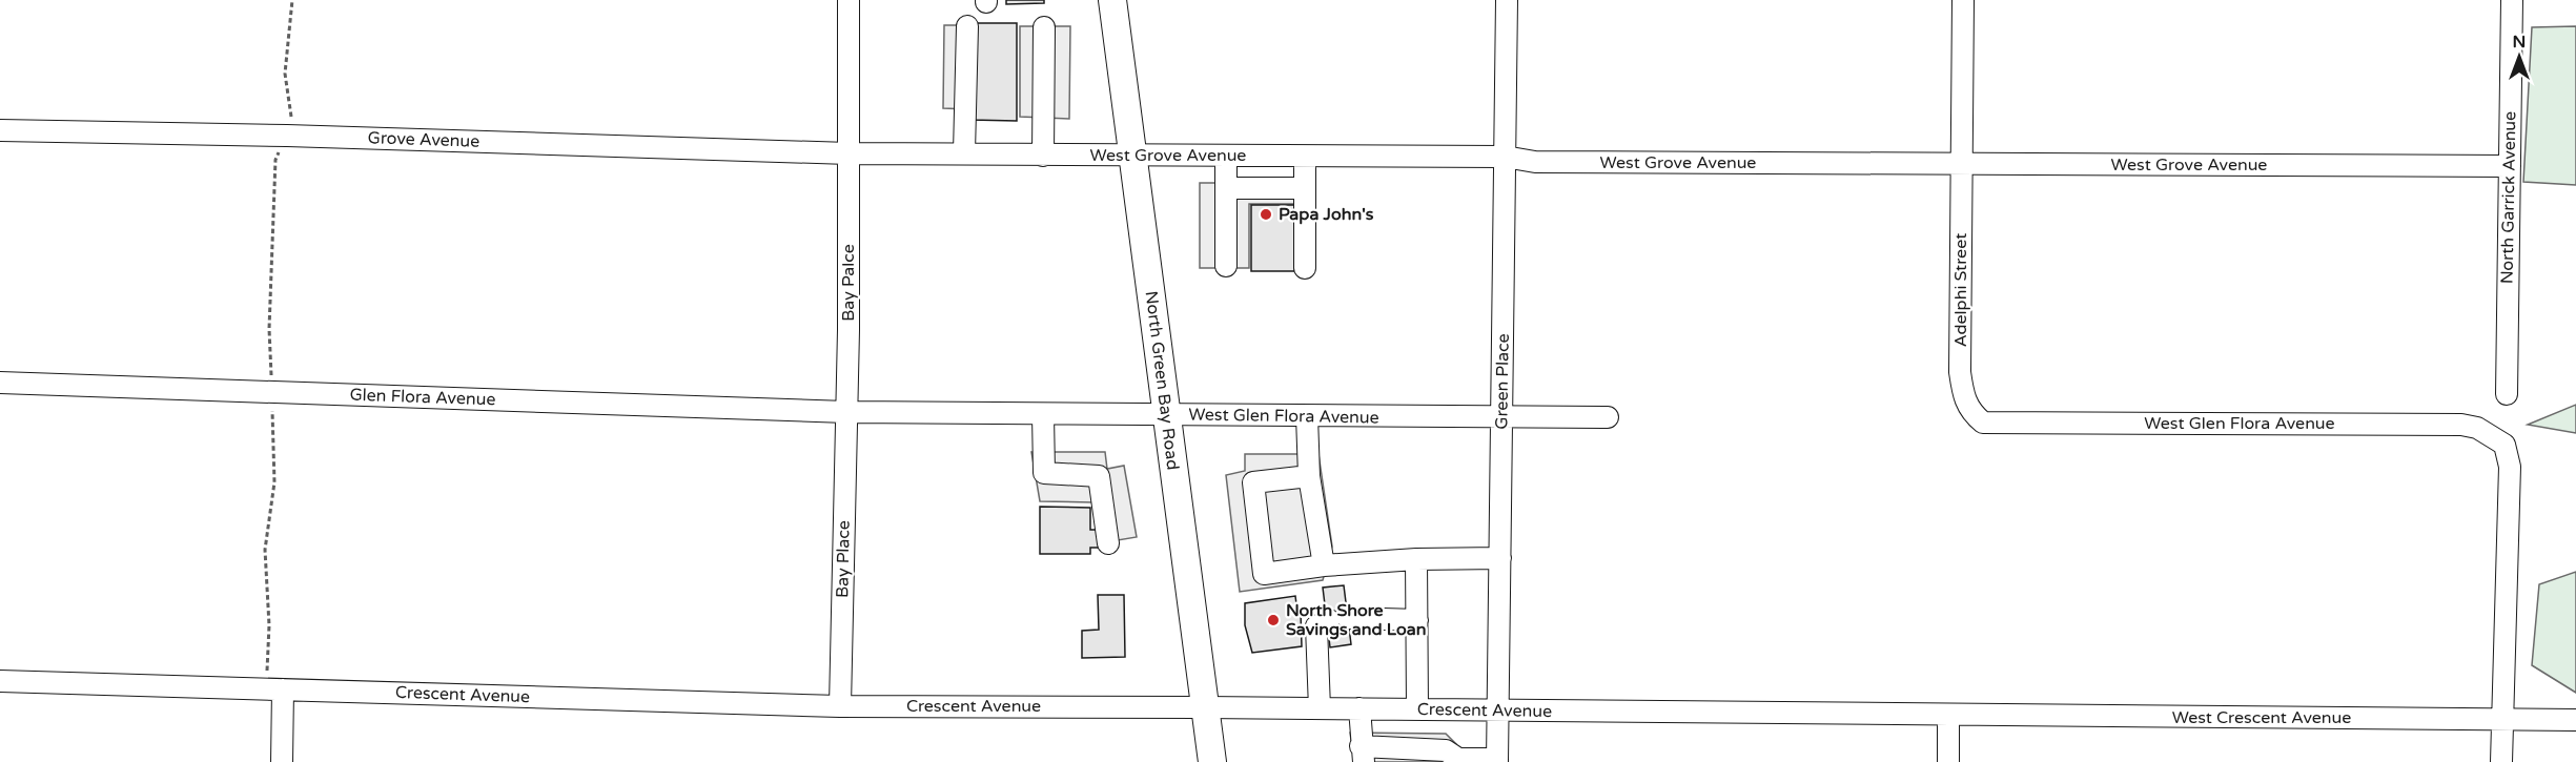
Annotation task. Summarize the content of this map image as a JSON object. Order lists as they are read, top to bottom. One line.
{"streets":{"main road":["North Green Bay Road"],"street":["Grove Avenue","West Grove Avenue","North Garrick Avenue","Bay Palce","Adelphi Street","Green Place","Glen Flora Avenue","West Glen Flora Avenue","Bay Place","Crescent Avenue","West Crescent Avenue"]},"crossings":[["Grove Avenue","West Grove Avenue"],["Grove Avenue","Bay Palce"],["West Grove Avenue","North Garrick Avenue"],["West Grove Avenue","Bay Palce"],["West Grove Avenue","Adelphi Street"],["West Grove Avenue","North Green Bay Road"],["West Grove Avenue","Green Place"],["Bay Palce","Glen Flora Avenue"],["Bay Palce","West Glen Flora Avenue"],["Bay Palce","Bay Place"],["Adelphi Street","West Glen Flora Avenue"],["North Green Bay Road","West Glen Flora Avenue"],["North Green Bay Road","Crescent Avenue"],["Green Place","West Glen Flora Avenue"],["Green Place","Crescent Avenue"],["Glen Flora Avenue","West Glen Flora Avenue"],["Glen Flora Avenue","Bay Place"],["West Glen Flora Avenue","Bay Place"],["West Glen Flora Avenue","West Crescent Avenue"],["Bay Place","Crescent Avenue"],["Crescent Avenue","West Crescent Avenue"]],"places":["Papa John's","North Shore Savings and Loan"],"north":"top"}
